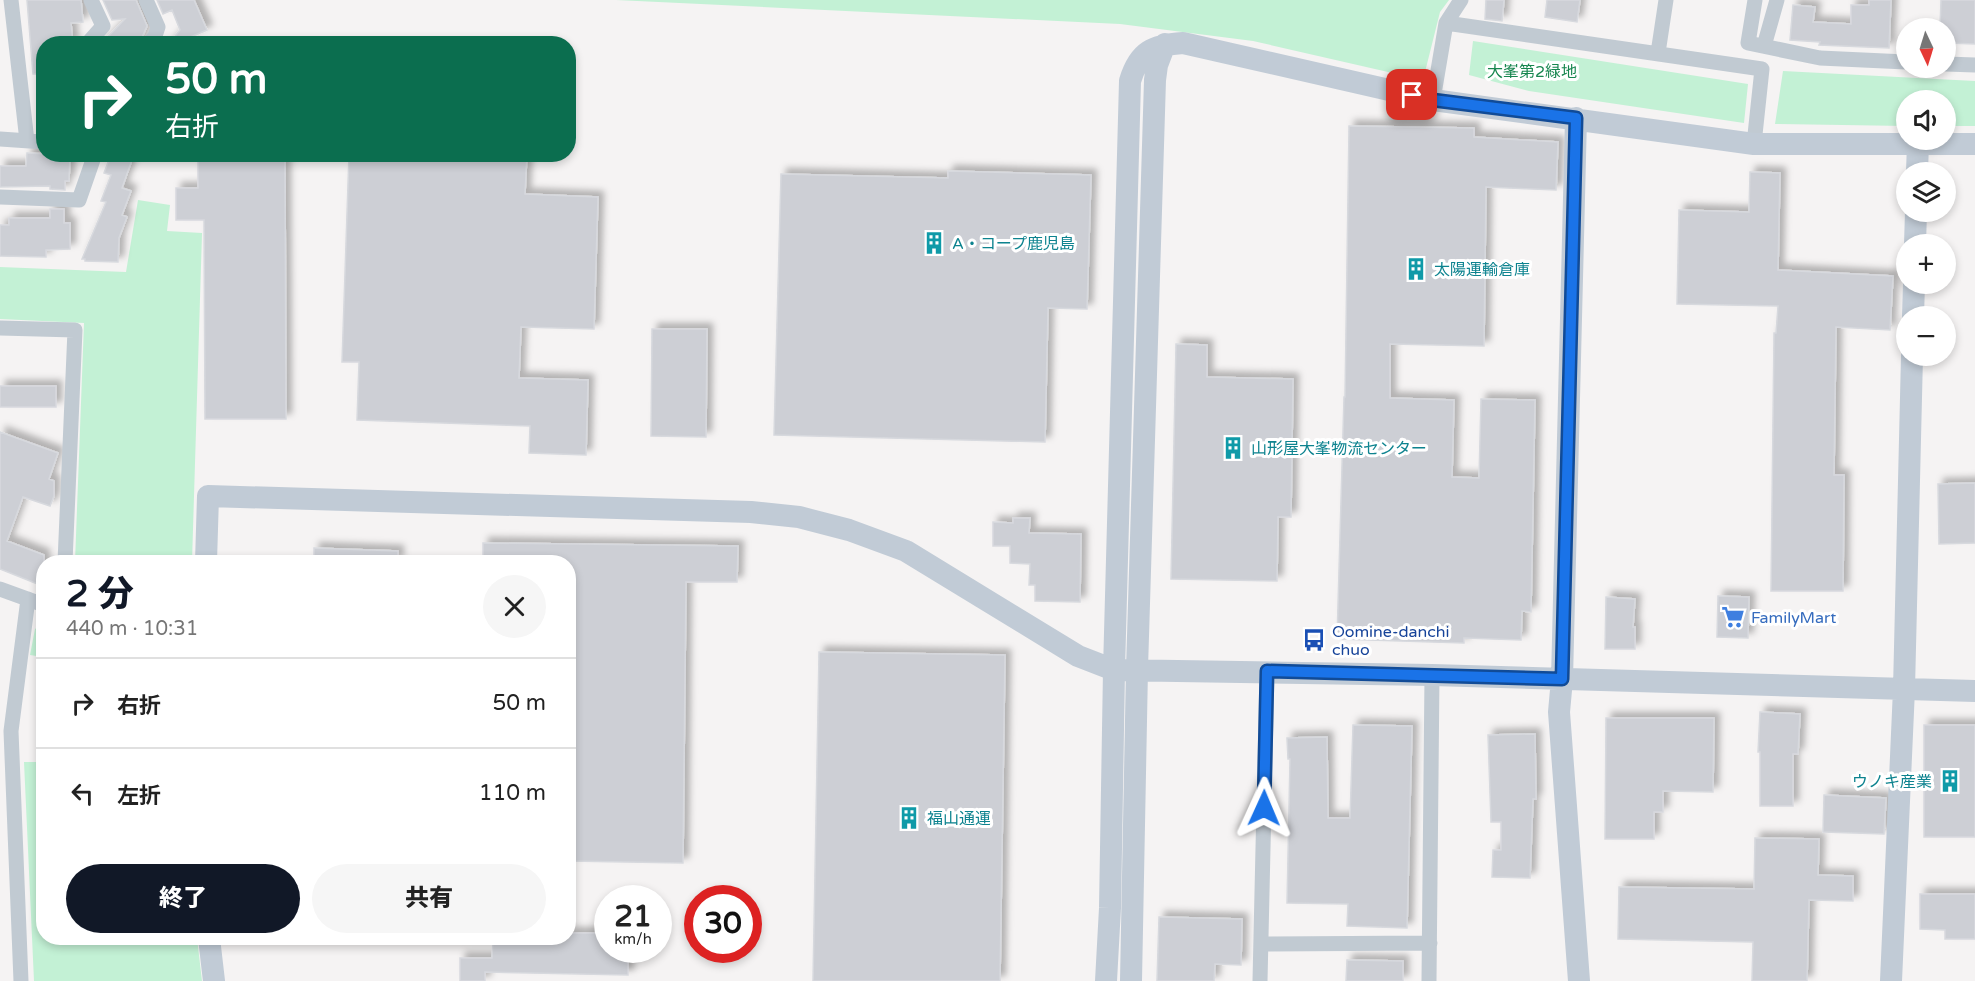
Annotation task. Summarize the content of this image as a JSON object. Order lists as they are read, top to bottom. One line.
{"parks":["大峯第2緑地"],"places":{"building":["A・コープ鹿児島","太陽運輸倉庫","山形屋大峯物流センター","ウノキ産業","福山通運"],"supermarket":["FamilyMart"],"bus stop":["Oomine-danchi chuo"]},"north":"bottom","page":{"map_buttons":["+","−"],"turn":["50 m","右折"],"heading":["2 分","440 m · 10:31"],"list":[{"name":"右折","value":"50 m"},{"name":"左折","value":"110 m"}],"buttons":["終了","共有"],"speed":"21 km/h","limit":"30"}}
